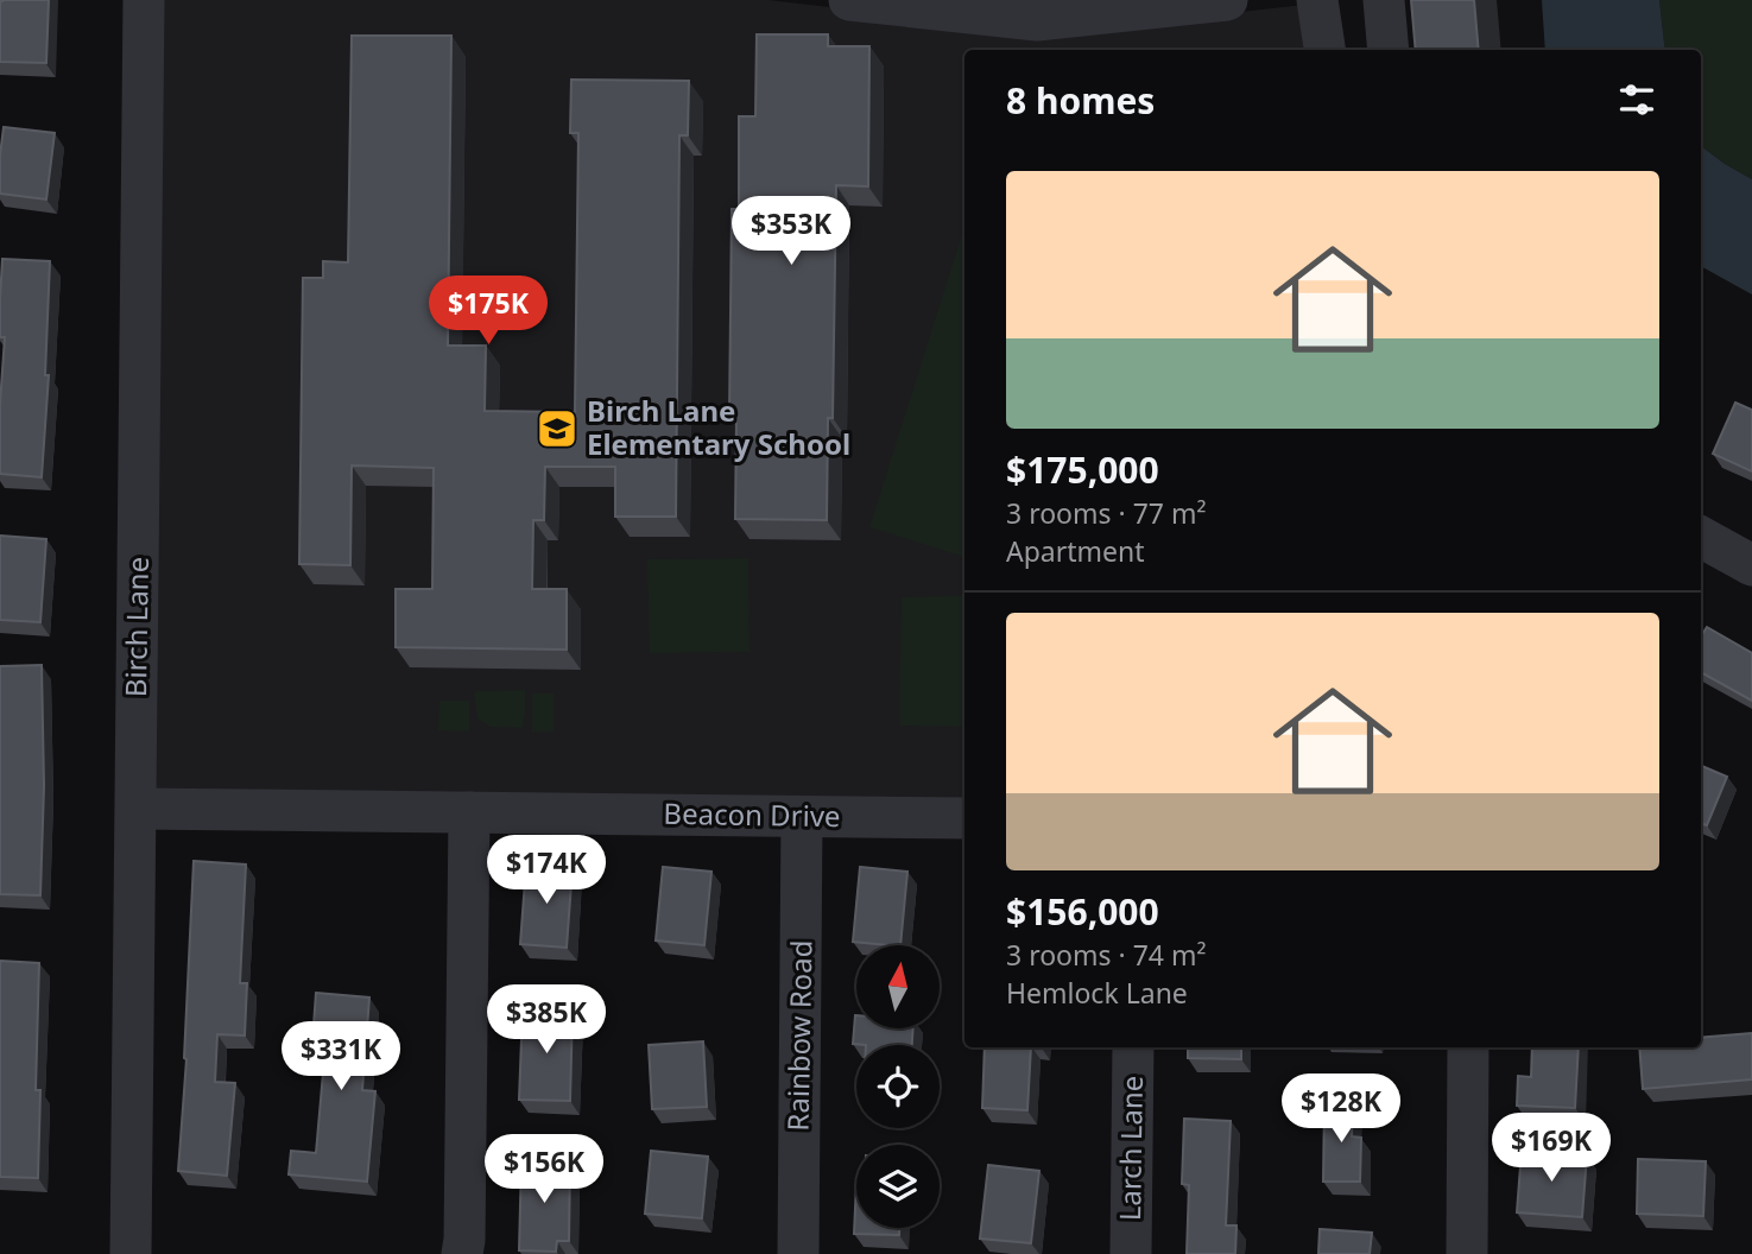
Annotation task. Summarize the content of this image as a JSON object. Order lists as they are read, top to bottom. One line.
{"streets":{"street":["Birch Lane","Beacon Drive","Rainbow Road","Larch Lane"]},"crossings":[["Birch Lane","Beacon Drive"],["Beacon Drive","Rainbow Road"]],"places":{"school or university":["Birch Lane Elementary School"]},"north":"top","page":{"heading":"8 homes","list":[{"name":"$175,000","note":"3 rooms · 77 m² · Apartment"},{"name":"$156,000","note":"3 rooms · 74 m² · Hemlock Lane"}],"price":["$353K","$175K","$174K","$385K","$331K","$128K","$169K","$156K"]}}
